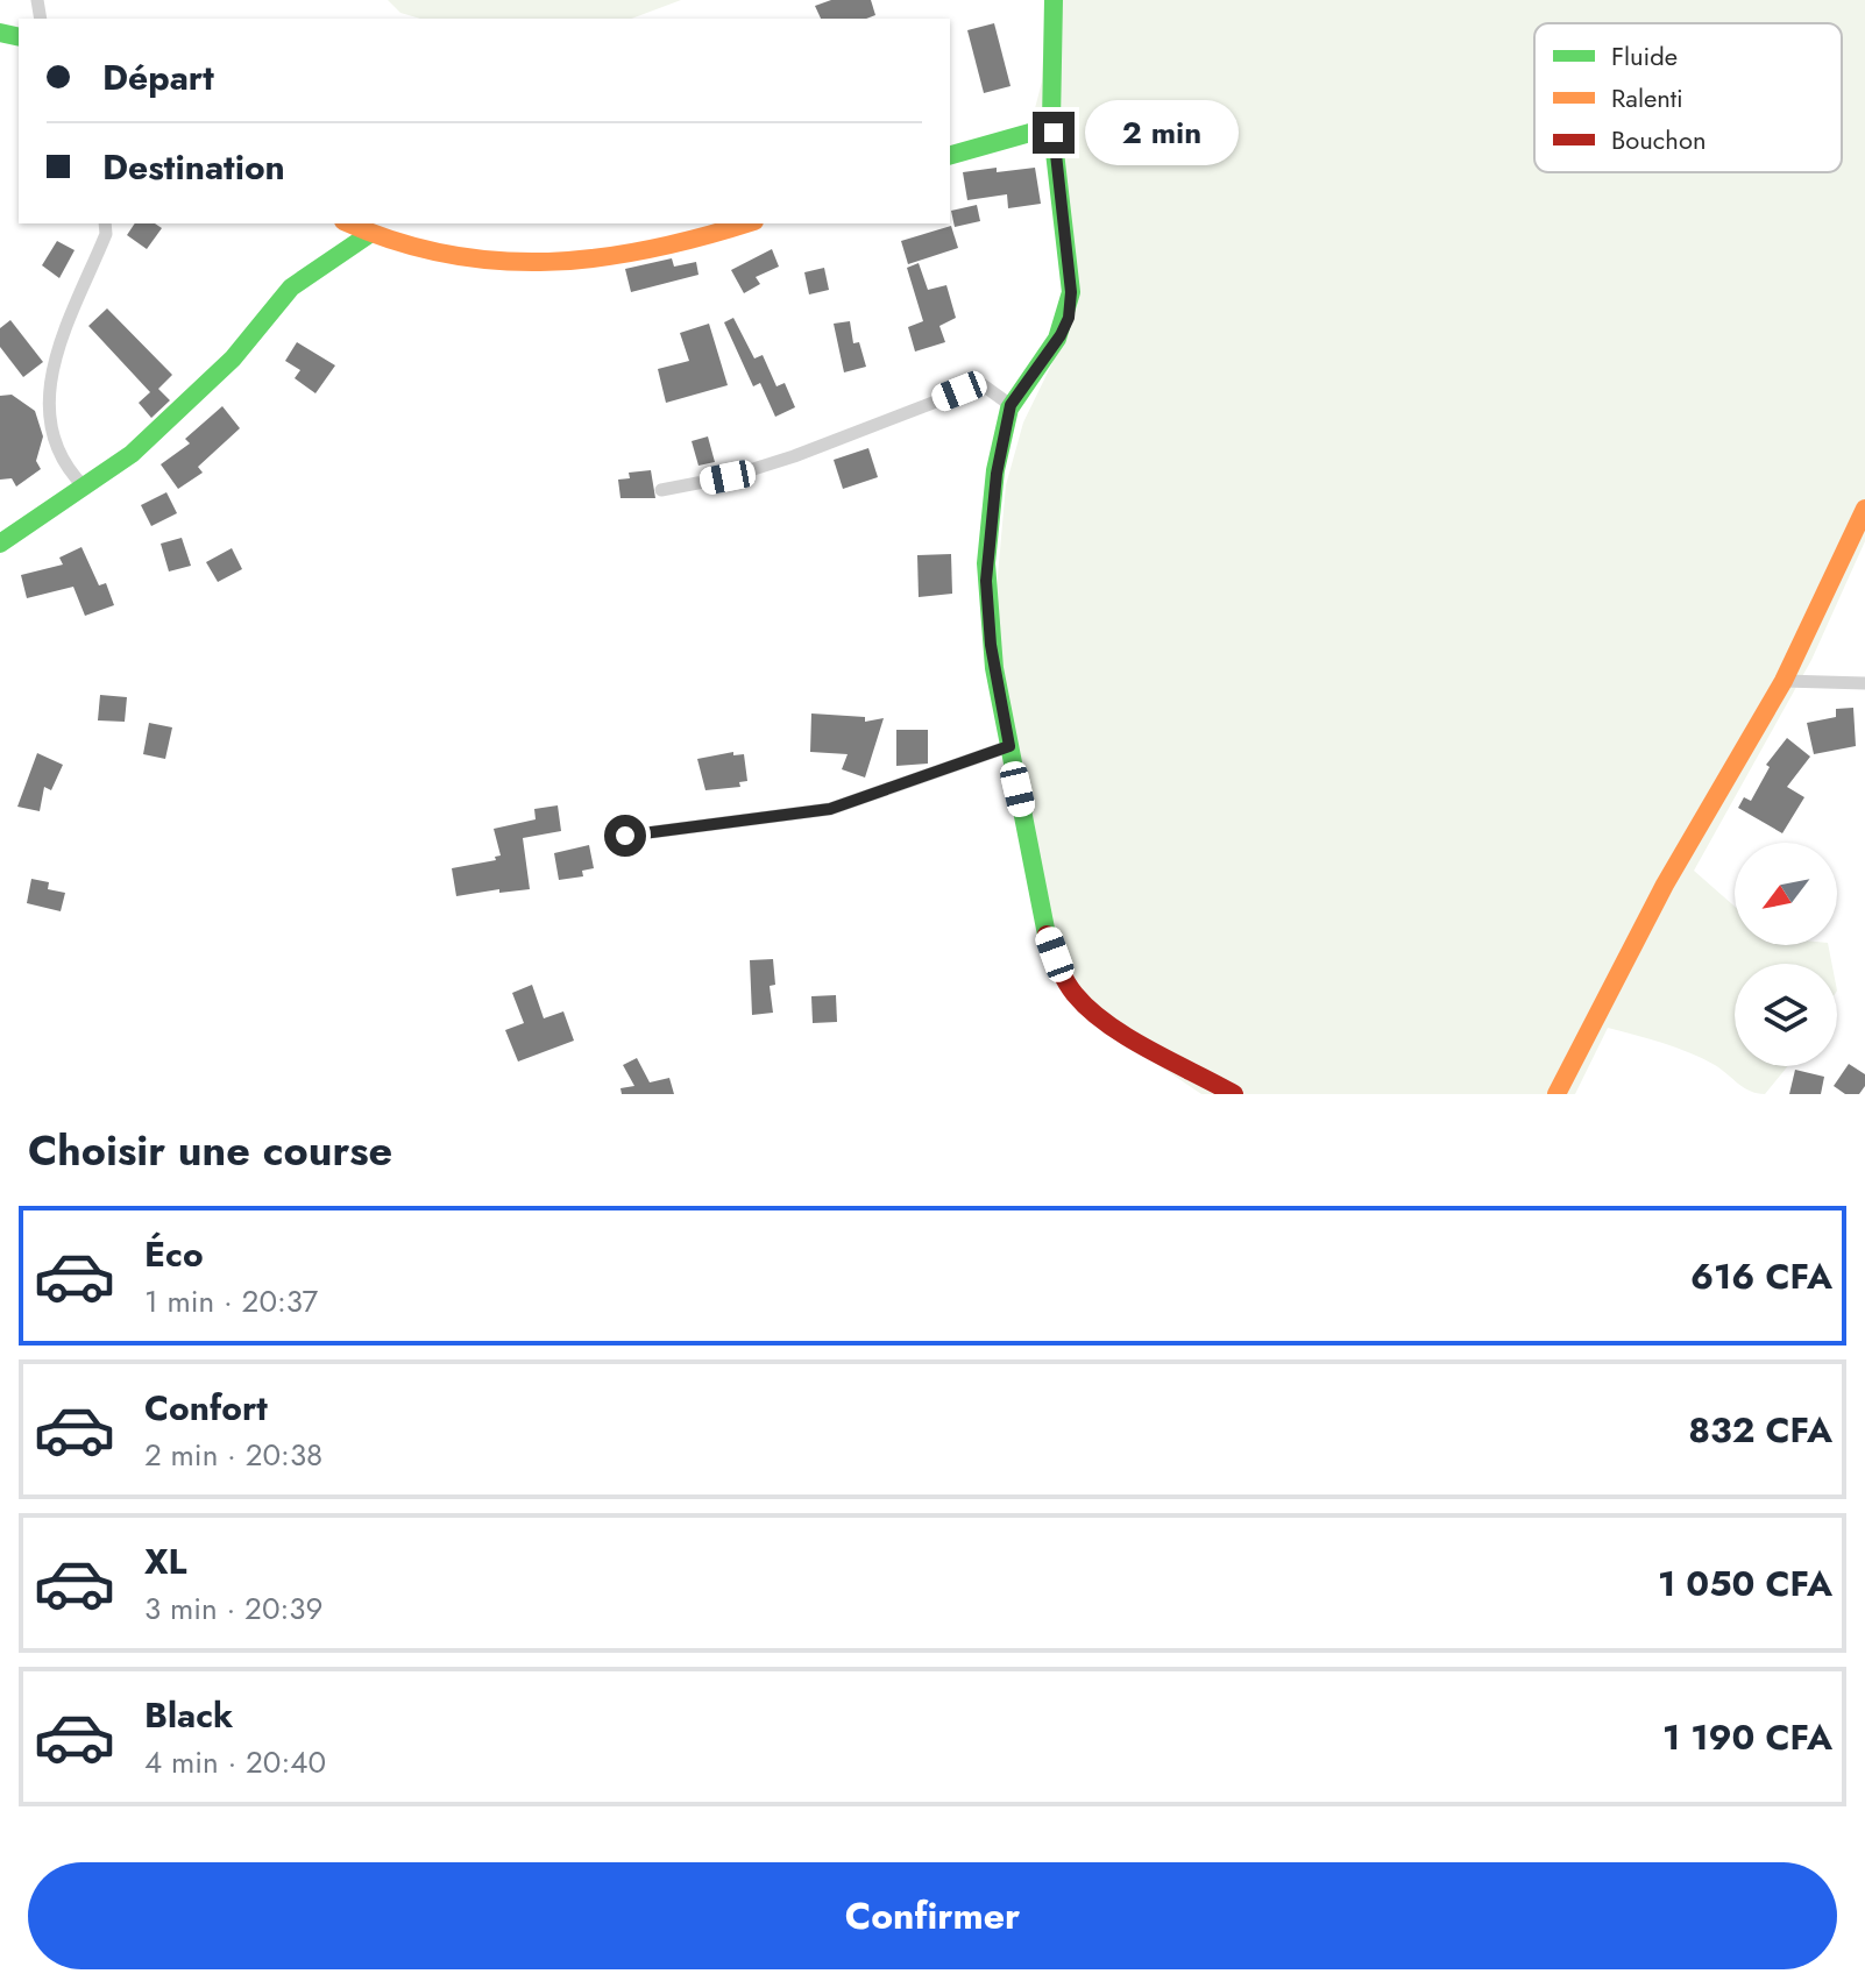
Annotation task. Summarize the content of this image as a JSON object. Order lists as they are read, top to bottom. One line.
{"legend":["Fluide","Ralenti","Bouchon"],"north":"bottom left","page":{"banner":["Départ","Destination"],"bubble":"2 min","heading":"Choisir une course","list":[{"name":"Éco","note":"1 min · 20:37","value":"616 CFA"},{"name":"Confort","note":"2 min · 20:38","value":"832 CFA"},{"name":"XL","note":"3 min · 20:39","value":"1 050 CFA"},{"name":"Black","note":"4 min · 20:40","value":"1 190 CFA"}],"buttons":"Confirmer"}}
